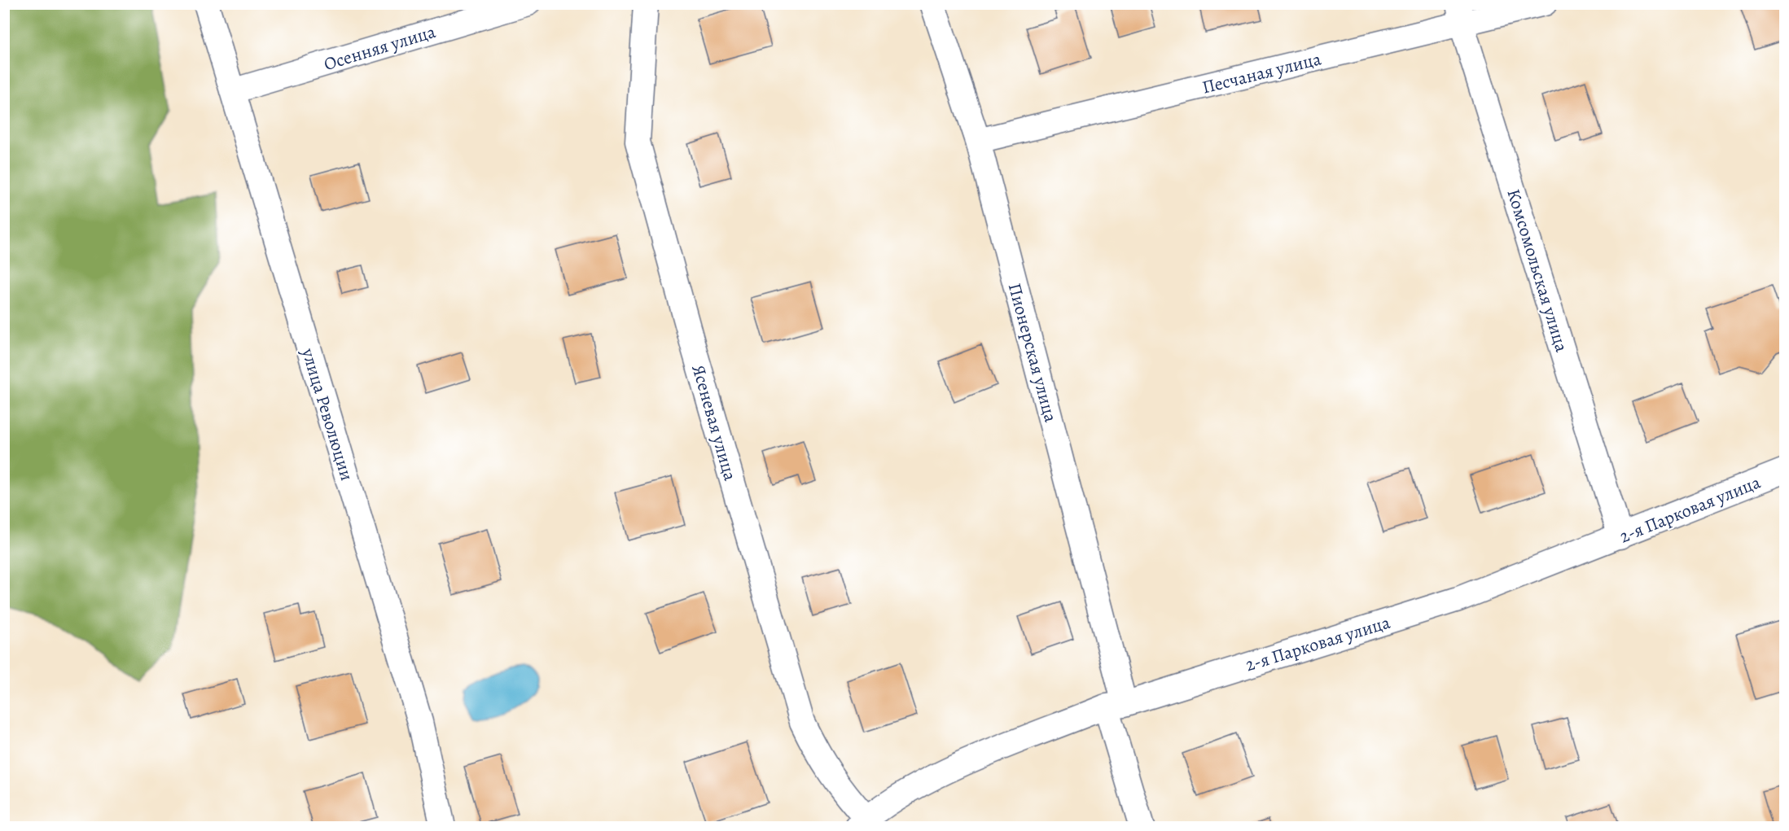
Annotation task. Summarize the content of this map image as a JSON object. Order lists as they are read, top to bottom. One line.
{"streets":{"street":["Осенняя улица","Песчаная улица","Комсомольская улица","Пионерская улица","улица Революции","Ясеневая улица","2-я Парковая улица"]},"crossings":[["Осенняя улица","улица Революции"],["Песчаная улица","Комсомольская улица"],["Песчаная улица","Пионерская улица"],["Комсомольская улица","2-я Парковая улица"],["Пионерская улица","2-я Парковая улица"],["Ясеневая улица","2-я Парковая улица"]]}
